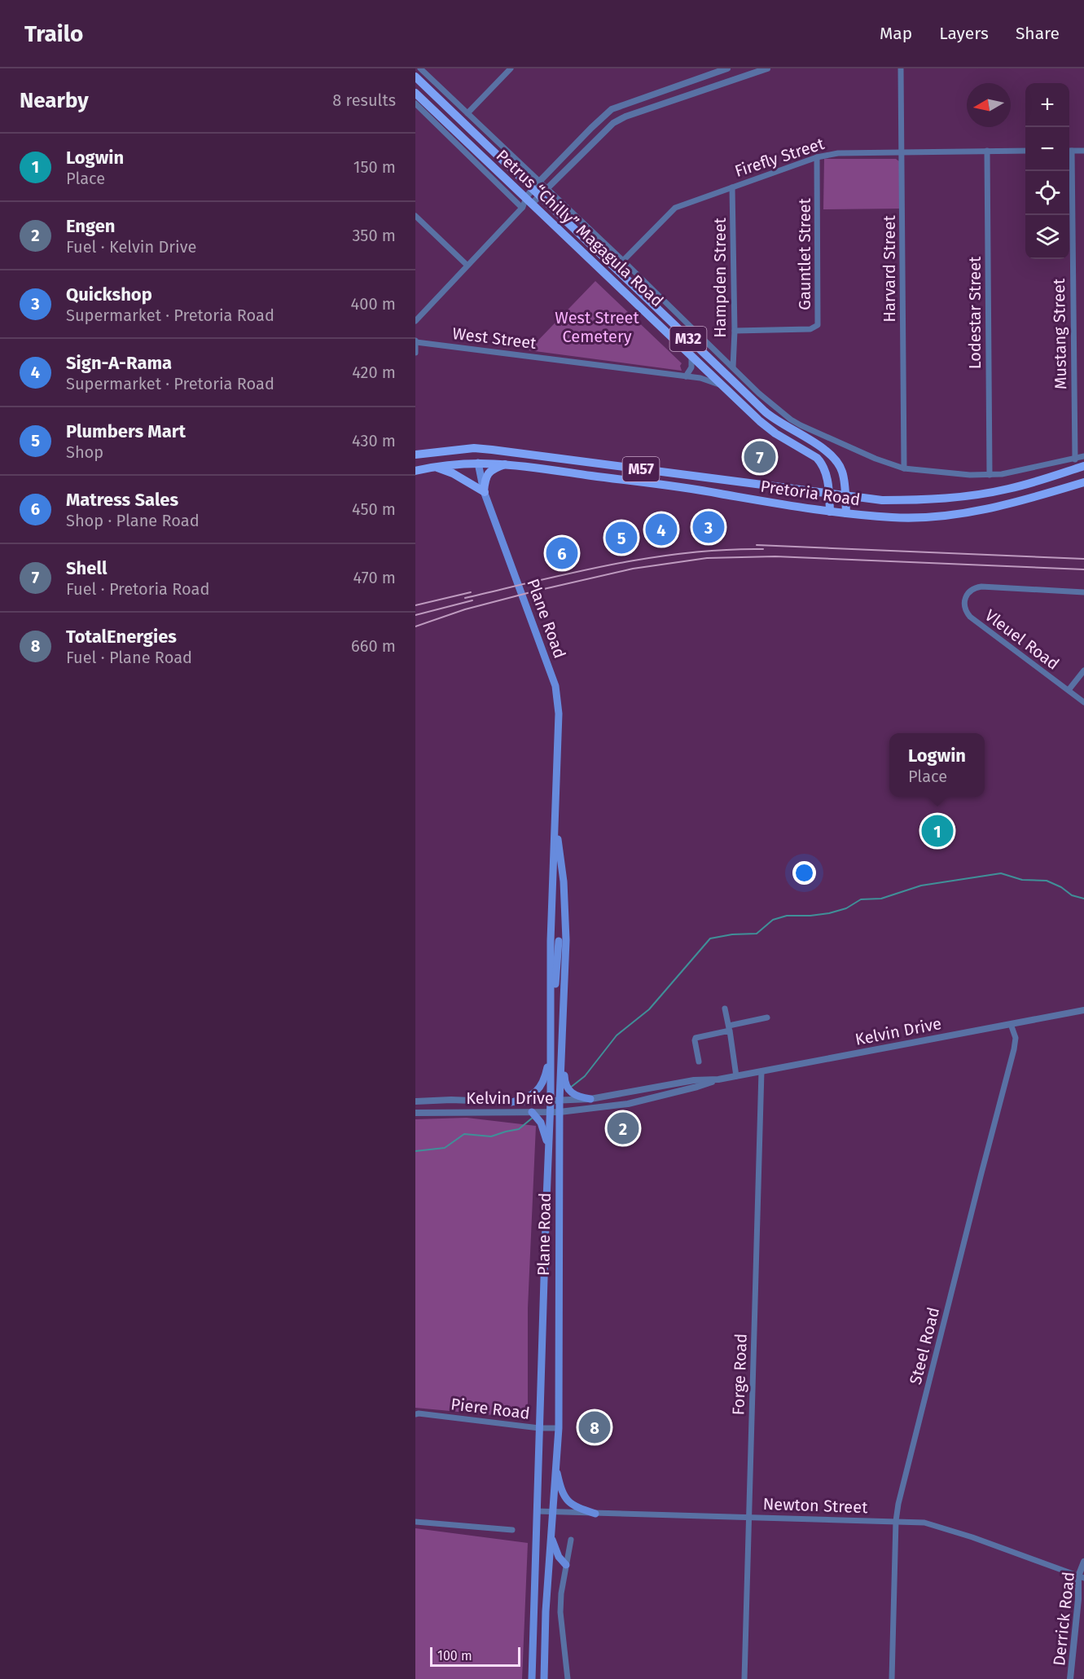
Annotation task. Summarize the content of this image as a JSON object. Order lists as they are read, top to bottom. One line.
{"streets":{"main road":["Petrus “Chilly” Magagula Road","M32","M57","Pretoria Road","Plane Road"],"street":["Firefly Street","Gauntlet Street","Harvard Street","Hampden Street","Lodestar Street","Mustang Street","West Street","Vleuel Road","Kelvin Drive","Steel Road","Forge Road","Piere Road","Newton Street","Derrick Road"]},"crossings":[["Firefly Street","Gauntlet Street"],["Firefly Street","Harvard Street"],["Firefly Street","Hampden Street"],["Firefly Street","Lodestar Street"],["Petrus “Chilly” Magagula Road","West Street"],["Petrus “Chilly” Magagula Road","M32"],["Petrus “Chilly” Magagula Road","Pretoria Road"],["Gauntlet Street","Hampden Street"],["M32","Pretoria Road"],["Pretoria Road","Plane Road"],["Plane Road","Kelvin Drive"],["Plane Road","Piere Road"],["Plane Road","Newton Street"],["Kelvin Drive","Steel Road"],["Kelvin Drive","Forge Road"],["Steel Road","Newton Street"],["Forge Road","Newton Street"],["Newton Street","Derrick Road"]],"parks":["West Street Cemetery"],"scale_bar":"100 m","north":"left","page":{"header":"Trailo","nav":["Map","Layers","Share"],"heading":["Nearby","8 results"],"map_buttons":["+","−"],"list":[{"mark":"1","name":"Logwin","note":"Place","value":"150 m"},{"mark":"2","name":"Engen","note":"Fuel · Kelvin Drive","value":"350 m"},{"mark":"3","name":"Quickshop","note":"Supermarket · Pretoria Road","value":"400 m"},{"mark":"4","name":"Sign-A-Rama","note":"Supermarket · Pretoria Road","value":"420 m"},{"mark":"5","name":"Plumbers Mart","note":"Shop","value":"430 m"},{"mark":"6","name":"Matress Sales","note":"Shop · Plane Road","value":"450 m"},{"mark":"7","name":"Shell","note":"Fuel · Pretoria Road","value":"470 m"},{"mark":"8","name":"TotalEnergies","note":"Fuel · Plane Road","value":"660 m"}],"pins":["7","3","4","5","6","1","2","8"],"popup":["Logwin","Place"],"scale":"100 m"}}
